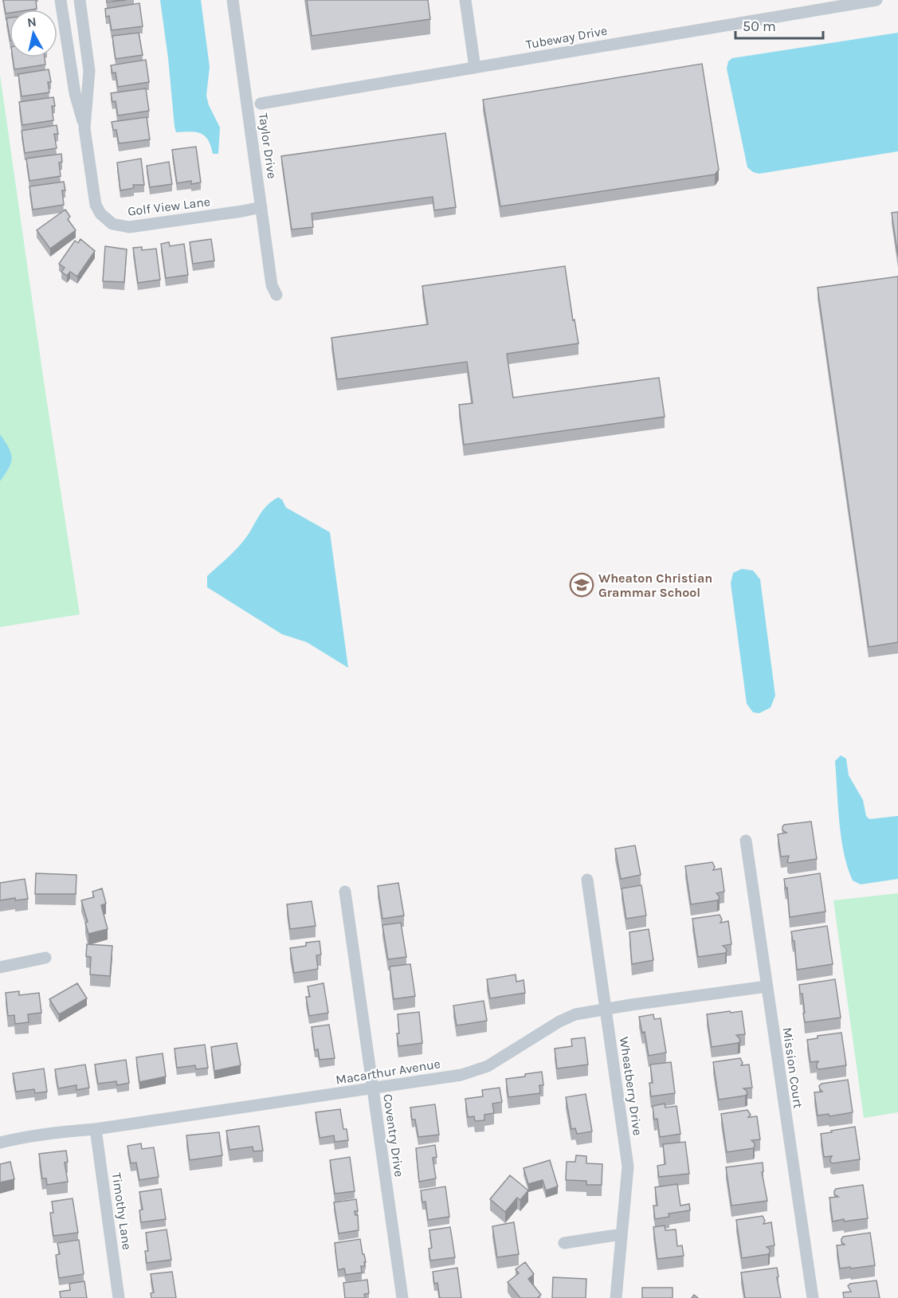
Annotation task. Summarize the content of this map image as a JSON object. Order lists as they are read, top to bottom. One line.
{"streets":{"street":["Tubeway Drive","Taylor Drive","Golf View Lane","Mission Court","Macarthur Avenue","Wheatberry Drive","Coventry Drive","Timothy Lane"]},"crossings":[["Taylor Drive","Golf View Lane"],["Mission Court","Macarthur Avenue"],["Macarthur Avenue","Wheatberry Drive"],["Macarthur Avenue","Coventry Drive"],["Macarthur Avenue","Timothy Lane"]],"places":{"school or university":["Wheaton Christian Grammar School"]},"scale_bar":"50 m","north":"top"}
